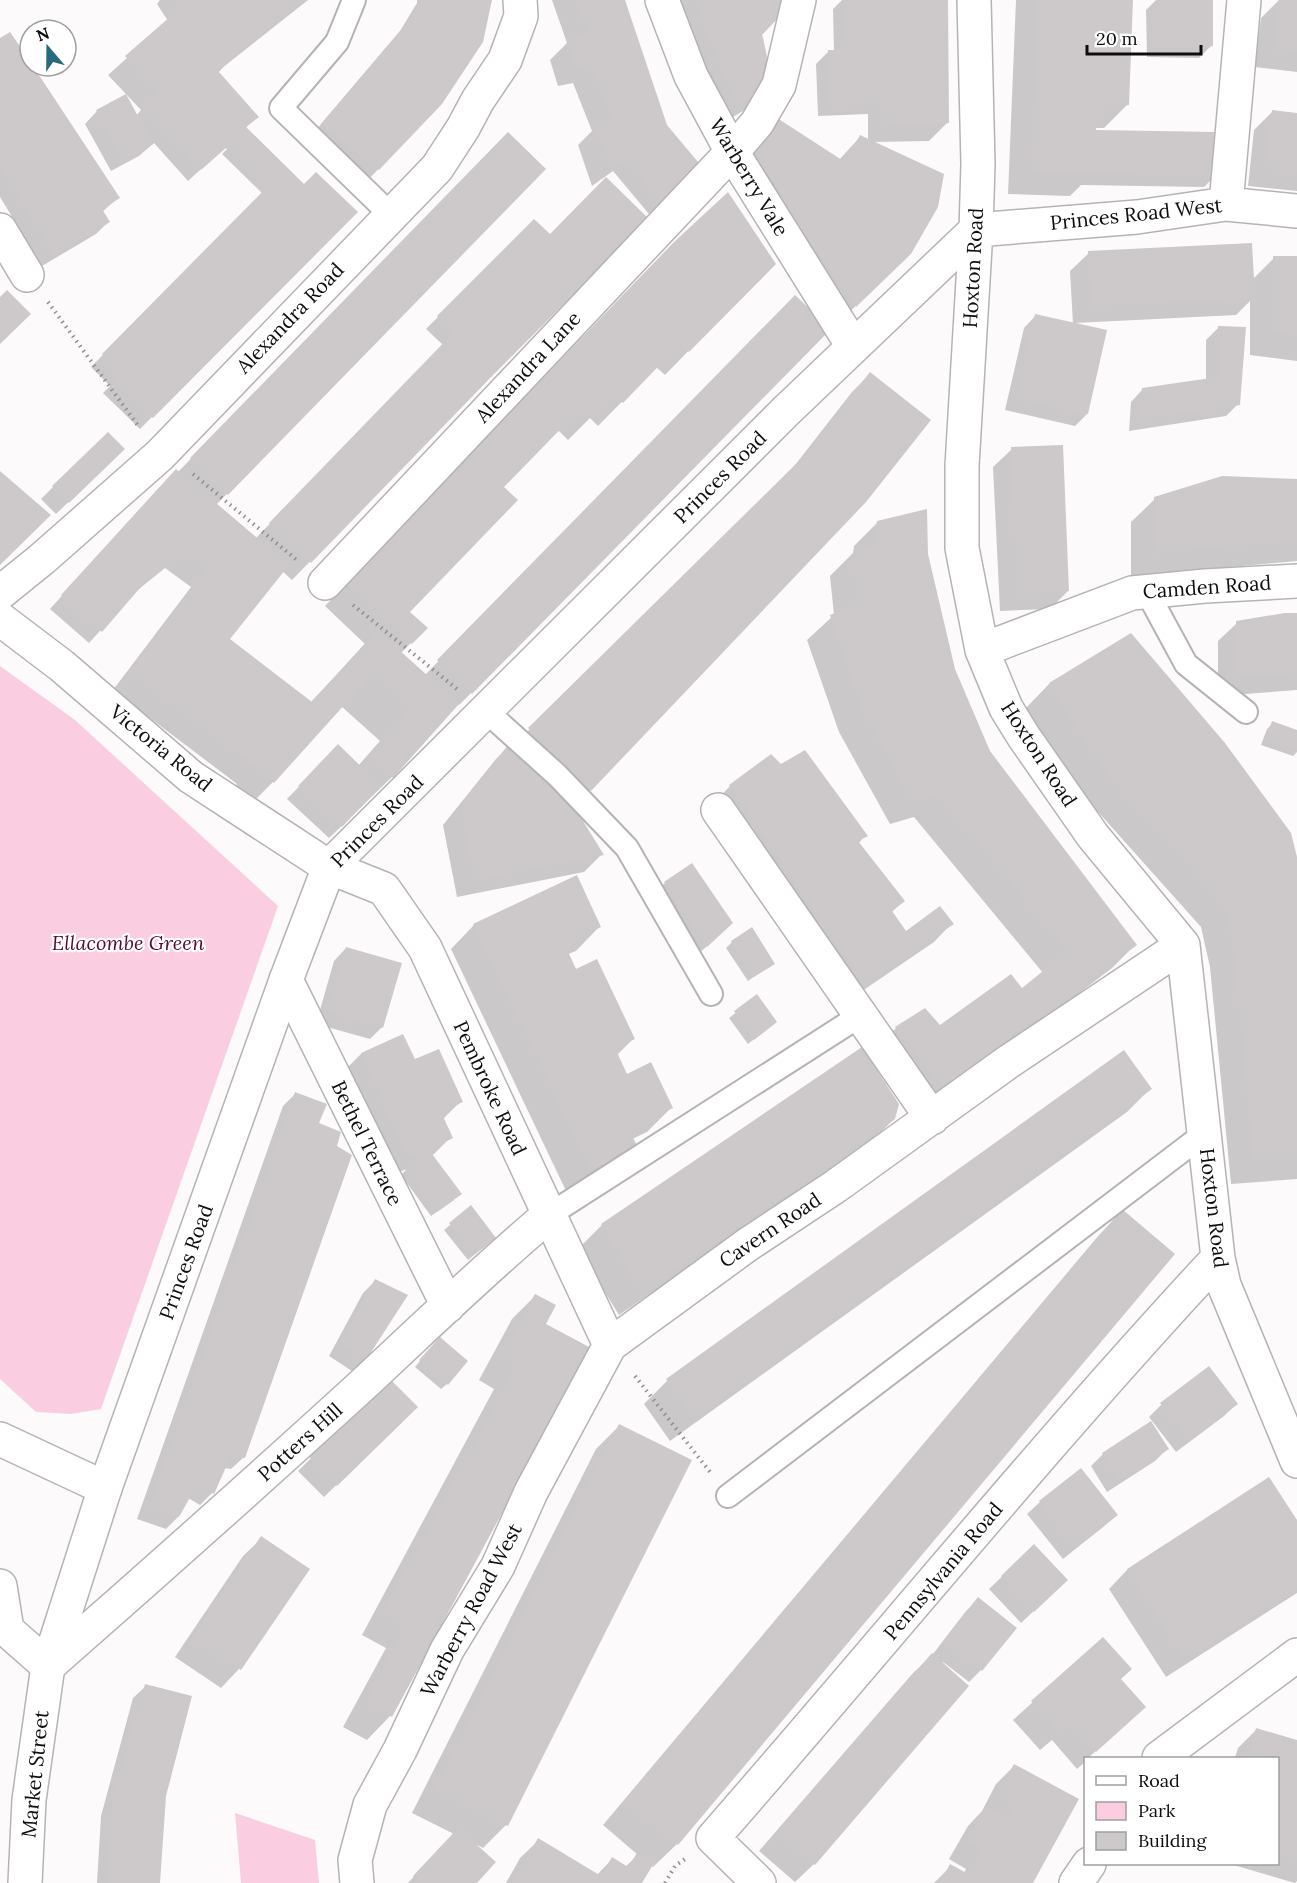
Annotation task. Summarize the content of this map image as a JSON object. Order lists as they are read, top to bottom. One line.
{"streets":{"street":["Warberry Vale","Princes Road West","Hoxton Road","Alexandra Road","Alexandra Lane","Princes Road","Camden Road","Victoria Road","Pembroke Road","Bethel Terrace","Cavern Road","Potters Hill","Pennsylvania Road","Warberry Road West","Market Street"]},"crossings":[["Warberry Vale","Alexandra Lane"],["Warberry Vale","Princes Road"],["Princes Road West","Hoxton Road"],["Princes Road West","Princes Road"],["Hoxton Road","Princes Road"],["Hoxton Road","Camden Road"],["Hoxton Road","Cavern Road"],["Hoxton Road","Pennsylvania Road"],["Princes Road","Victoria Road"],["Princes Road","Pembroke Road"],["Princes Road","Bethel Terrace"],["Princes Road","Potters Hill"],["Princes Road","Market Street"],["Victoria Road","Pembroke Road"],["Pembroke Road","Cavern Road"],["Pembroke Road","Potters Hill"],["Pembroke Road","Warberry Road West"],["Bethel Terrace","Potters Hill"],["Cavern Road","Warberry Road West"],["Potters Hill","Market Street"]],"parks":["Ellacombe Green"],"legend":["Road","Park","Building"],"scale_bar":"20 m","north":"top"}
